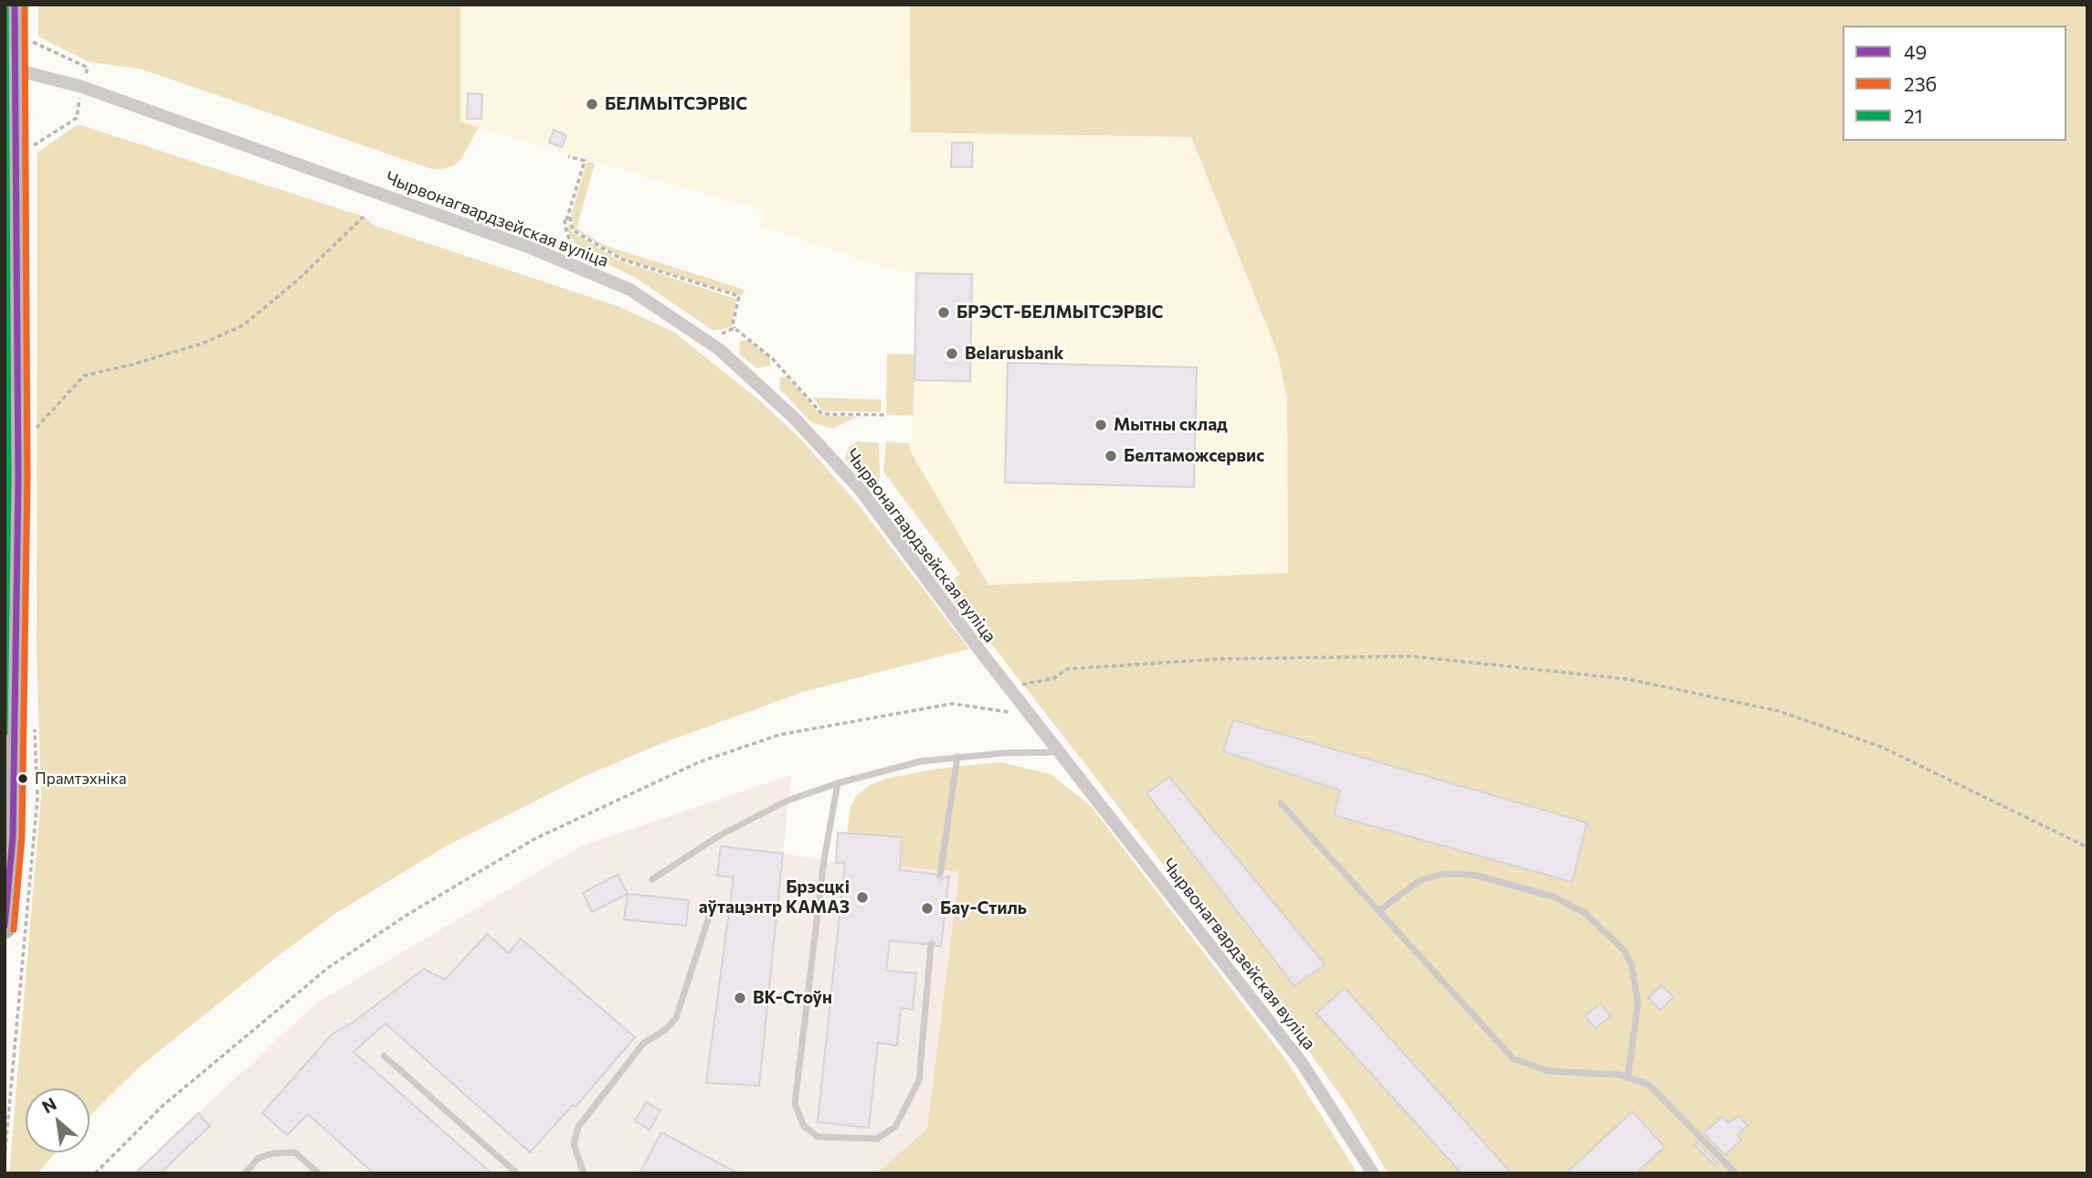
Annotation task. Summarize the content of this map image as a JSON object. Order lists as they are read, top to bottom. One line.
{"streets":{"street":["Чырвонагвардзейская вуліца"]},"places":["БЕЛМЫТСЭРВІС","БРЭСТ-БЕЛМЫТСЭРВІС","Belarusbank","Мытны склад","Белтаможсервис","Прамтэхніка","Брэсцкі аўтацэнтр КАМАЗ","Бау-Стиль","ВК-Стоўн"],"lines":["transit line 49","transit line 23б","transit line 21"],"legend":["49","23б","21"],"north":"top left"}
